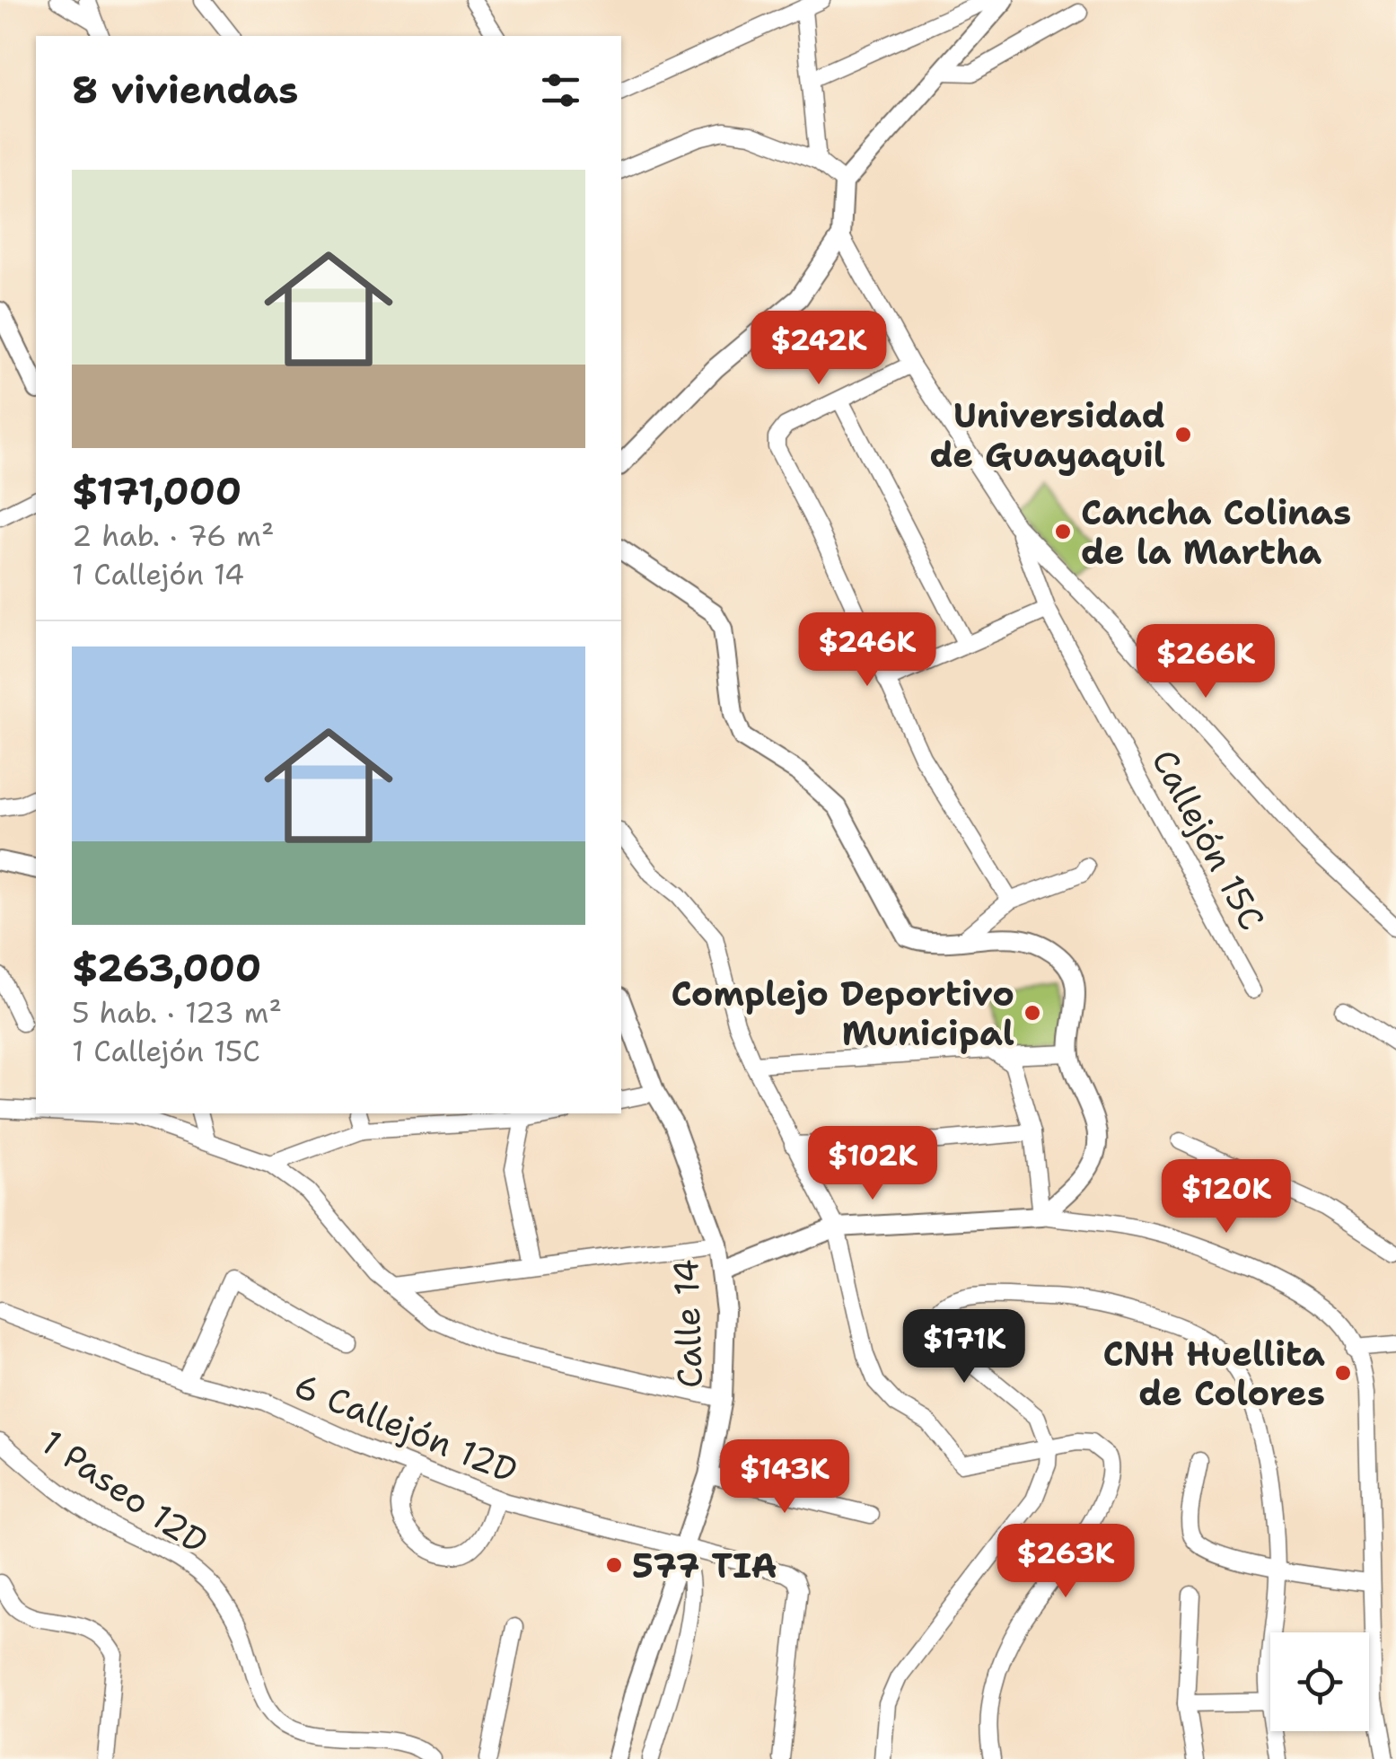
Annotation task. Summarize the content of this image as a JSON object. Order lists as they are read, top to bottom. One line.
{"streets":{"street":["Callejón 15C","Calle 14","6 Callejón 12D","1 Paseo 12D"]},"crossings":[["Calle 14","6 Callejón 12D"]],"places":["Universidad de Guayaquil","Cancha Colinas de la Martha","Complejo Deportivo Municipal","CNH Huellita de Colores","577 TIA"],"page":{"heading":"8 viviendas","list":[{"name":"$171,000","note":"2 hab. · 76 m² · 1 Callejón 14"},{"name":"$263,000","note":"5 hab. · 123 m² · 1 Callejón 15C"}],"price":["$242K","$246K","$266K","$102K","$120K","$171K","$143K","$263K"]}}
